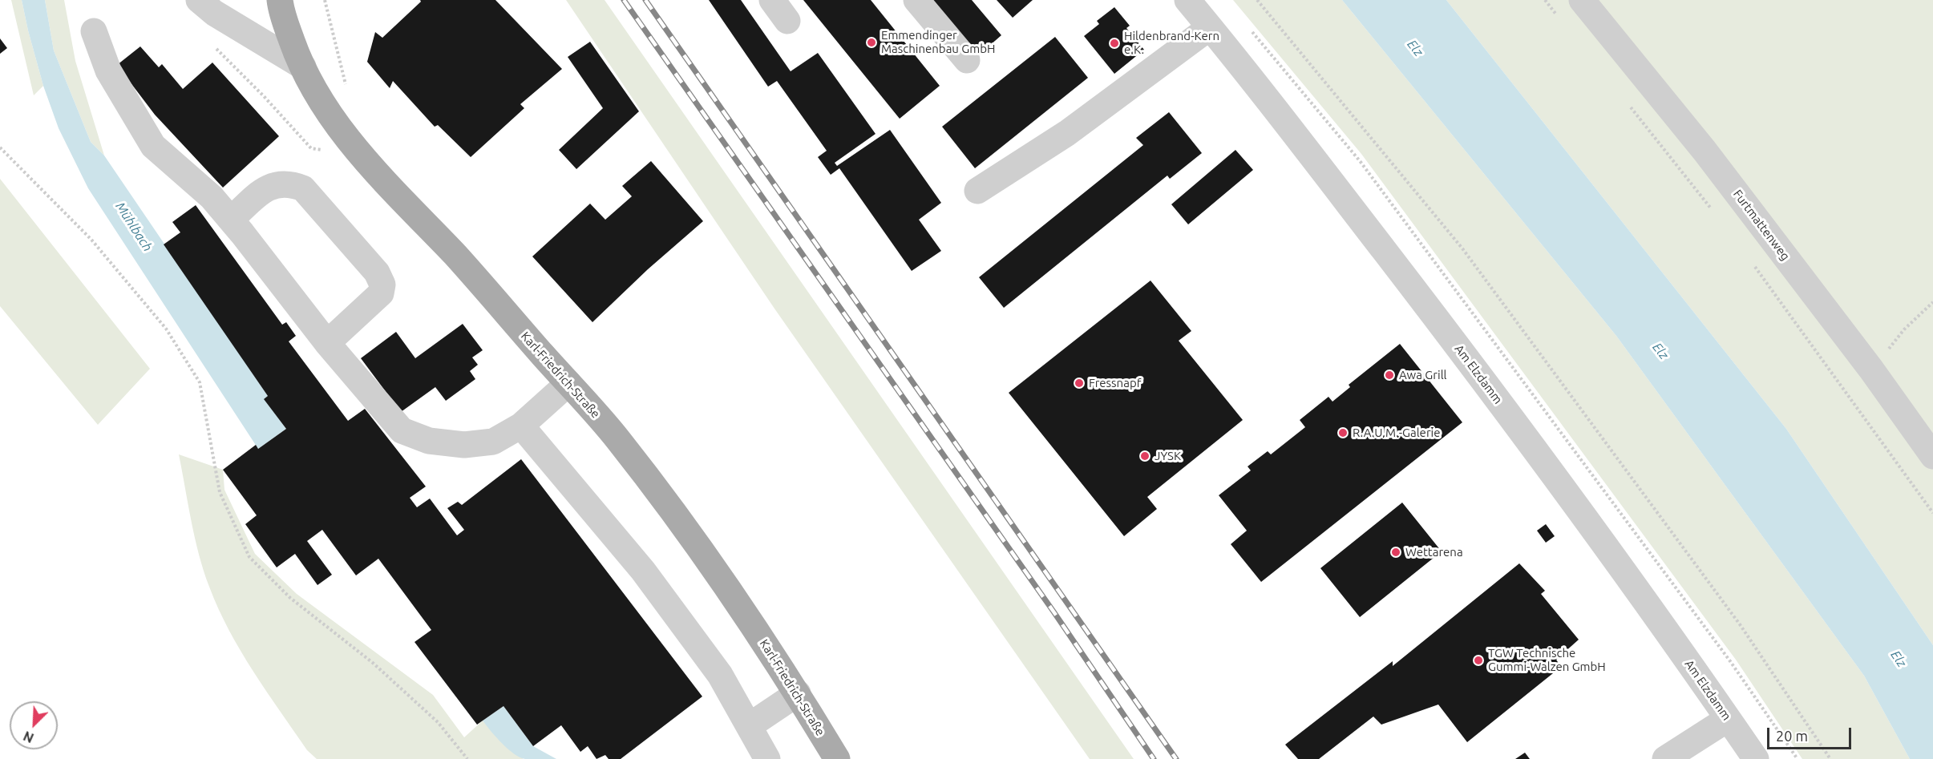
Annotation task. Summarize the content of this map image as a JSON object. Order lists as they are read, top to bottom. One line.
{"streets":{"main road":["Karl-Friedrich-Straße"],"street":["Furtmattenweg","Am Elzdamm"]},"water":["Elz","Mühlbach"],"places":["Emmendinger Maschinenbau GmbH","Hildenbrand-Kern e.K.","Awa Grill","Fressnapf","R.A.U.M.-Galerie","JYSK","Wettarena","TGW Technische Gummi-Walzen GmbH"],"scale_bar":"20 m","north":"bottom left"}
